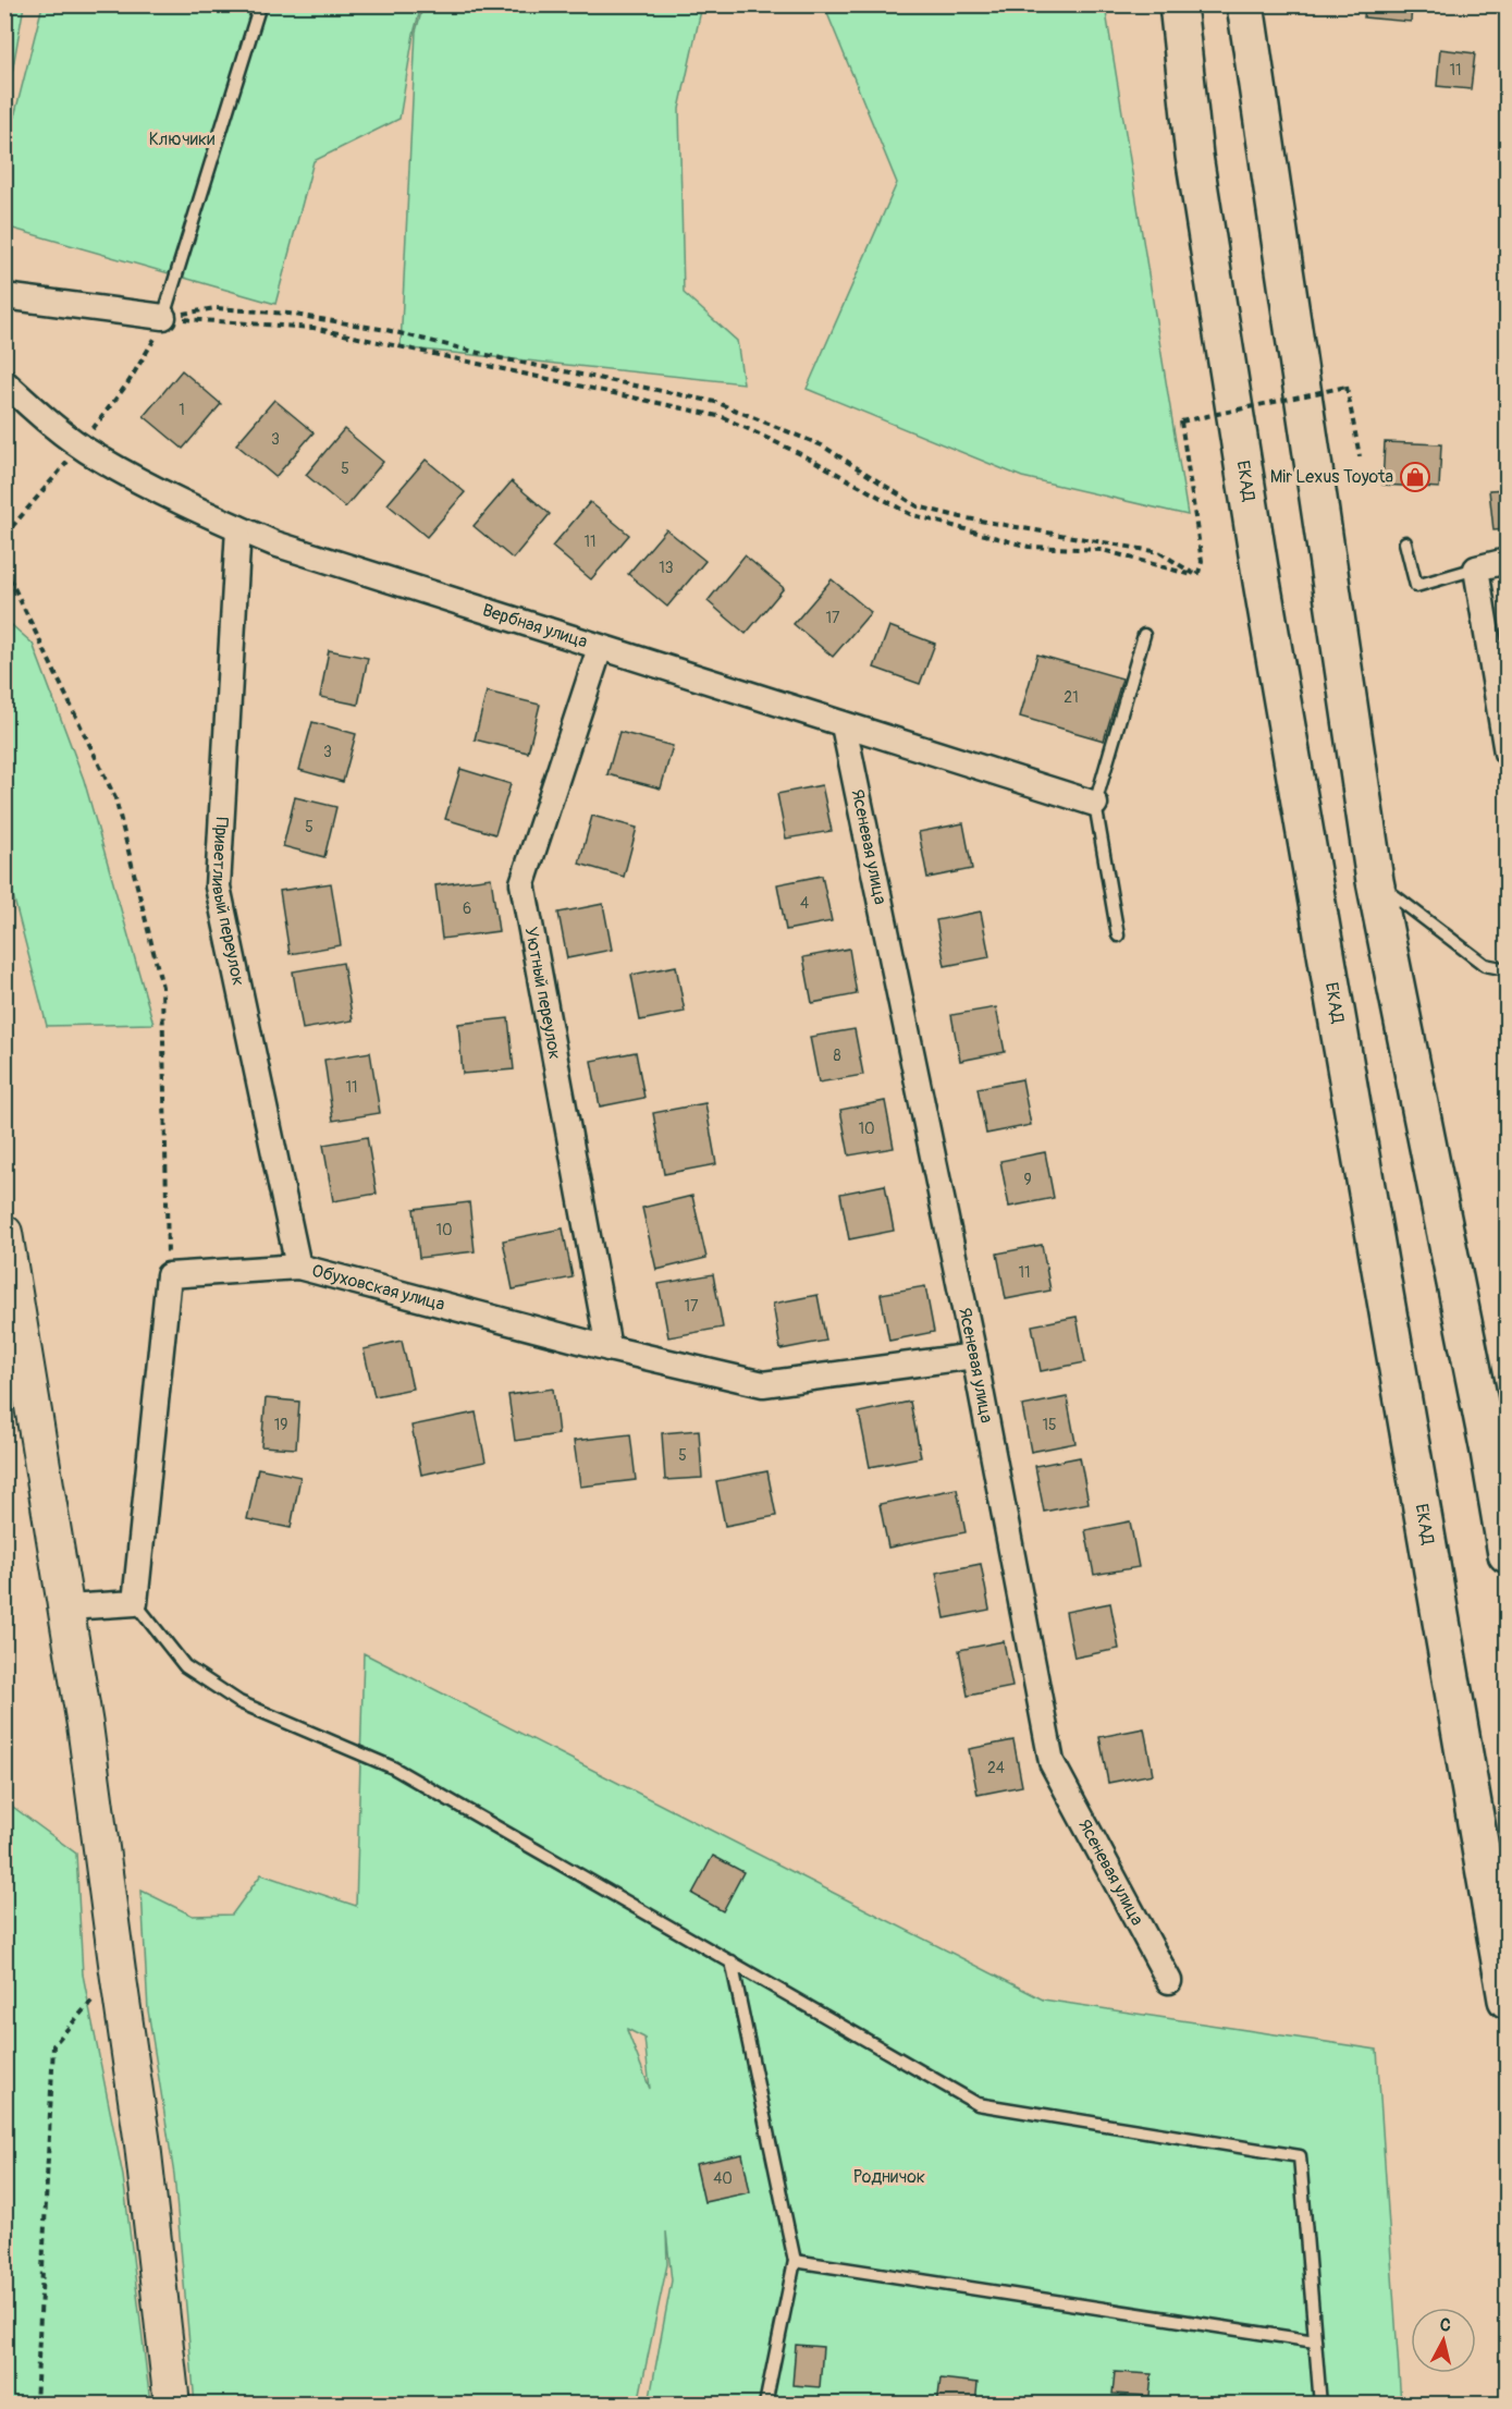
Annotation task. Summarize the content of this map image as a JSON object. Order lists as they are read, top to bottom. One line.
{"streets":{"highway":["ЕКАД"],"street":["Вербная улица","Ясеневая улица","Приветливый переулок","Уютный переулок","Обуховская улица"]},"crossings":[["Вербная улица","Ясеневая улица"],["Вербная улица","Приветливый переулок"],["Вербная улица","Уютный переулок"],["Ясеневая улица","Обуховская улица"],["Приветливый переулок","Обуховская улица"],["Уютный переулок","Обуховская улица"]],"parks":["Ключики","Родничок"],"places":{"shop":["Mir Lexus Toyota"]},"house_numbers":["11","1","3","5","11","13","17","21","3","5","4","6","8","11","10","9","10","11","17","19","15","5","24","40"],"north":"top"}
